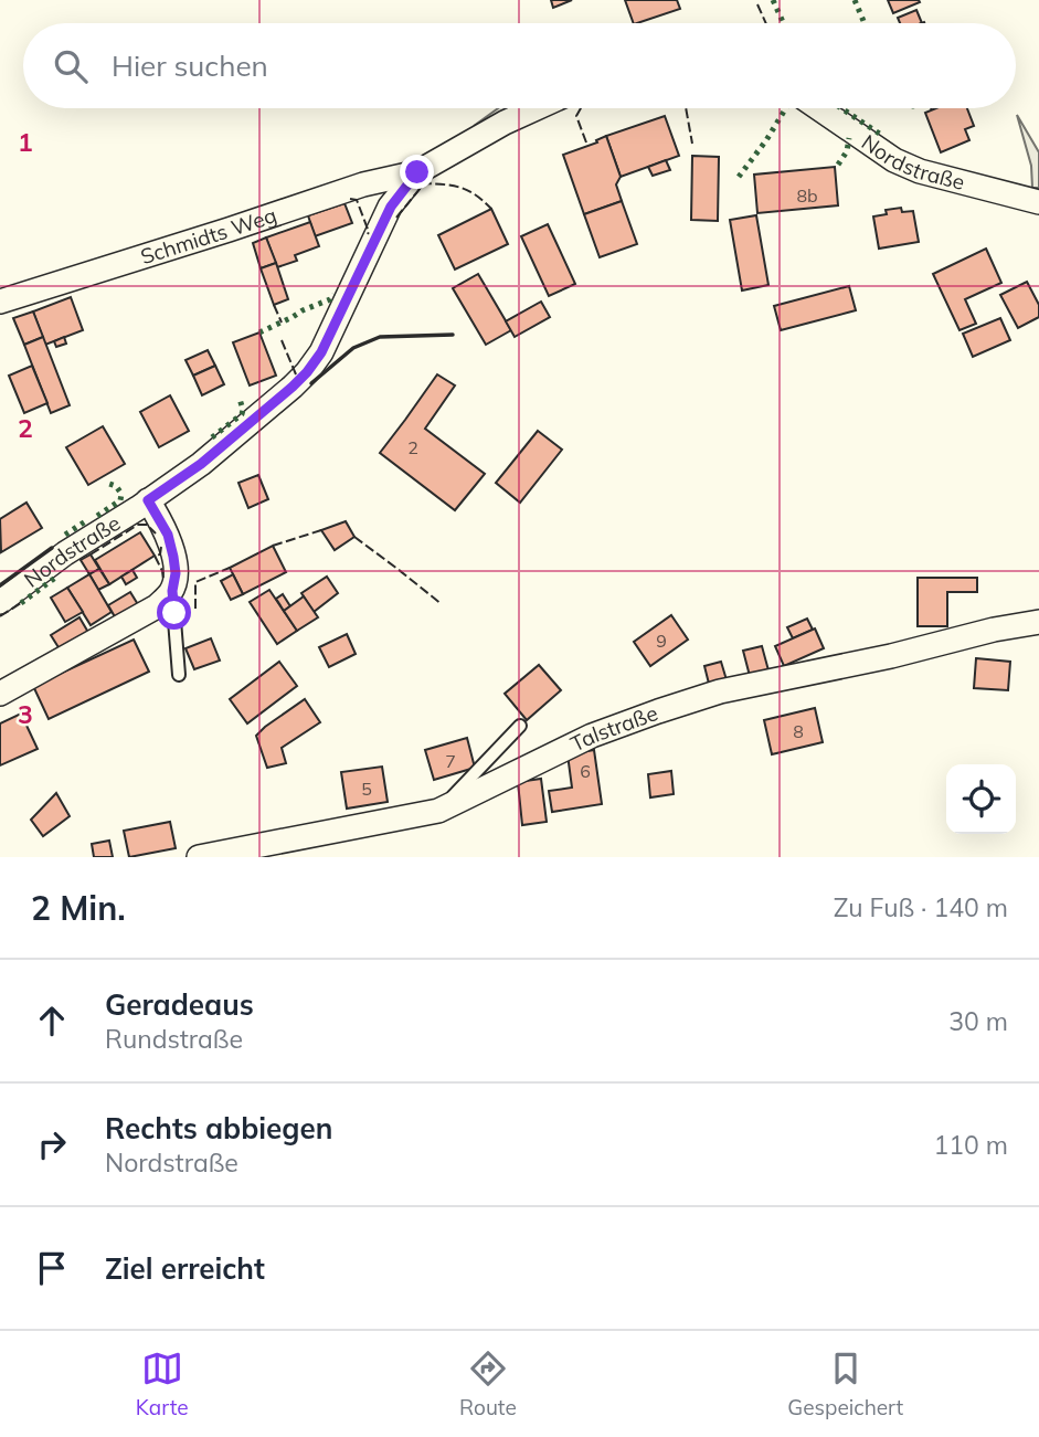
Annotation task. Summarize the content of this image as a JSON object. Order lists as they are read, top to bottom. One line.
{"streets":{"street":["Nordstraße","Schmidts Weg","Talstraße"]},"crossings":[["Nordstraße","Schmidts Weg"]],"house_numbers":["8b","2","9","8","7","6","5"],"page":{"search":"Hier suchen","heading":["2 Min.","Zu Fuß · 140 m"],"list":[["Geradeaus","Rundstraße","30 m"],["Rechts abbiegen","Nordstraße","110 m"],"Ziel erreicht"],"nav":["Karte","Route","Gespeichert"]},"grid":{"rows":["1","2","3"]}}
